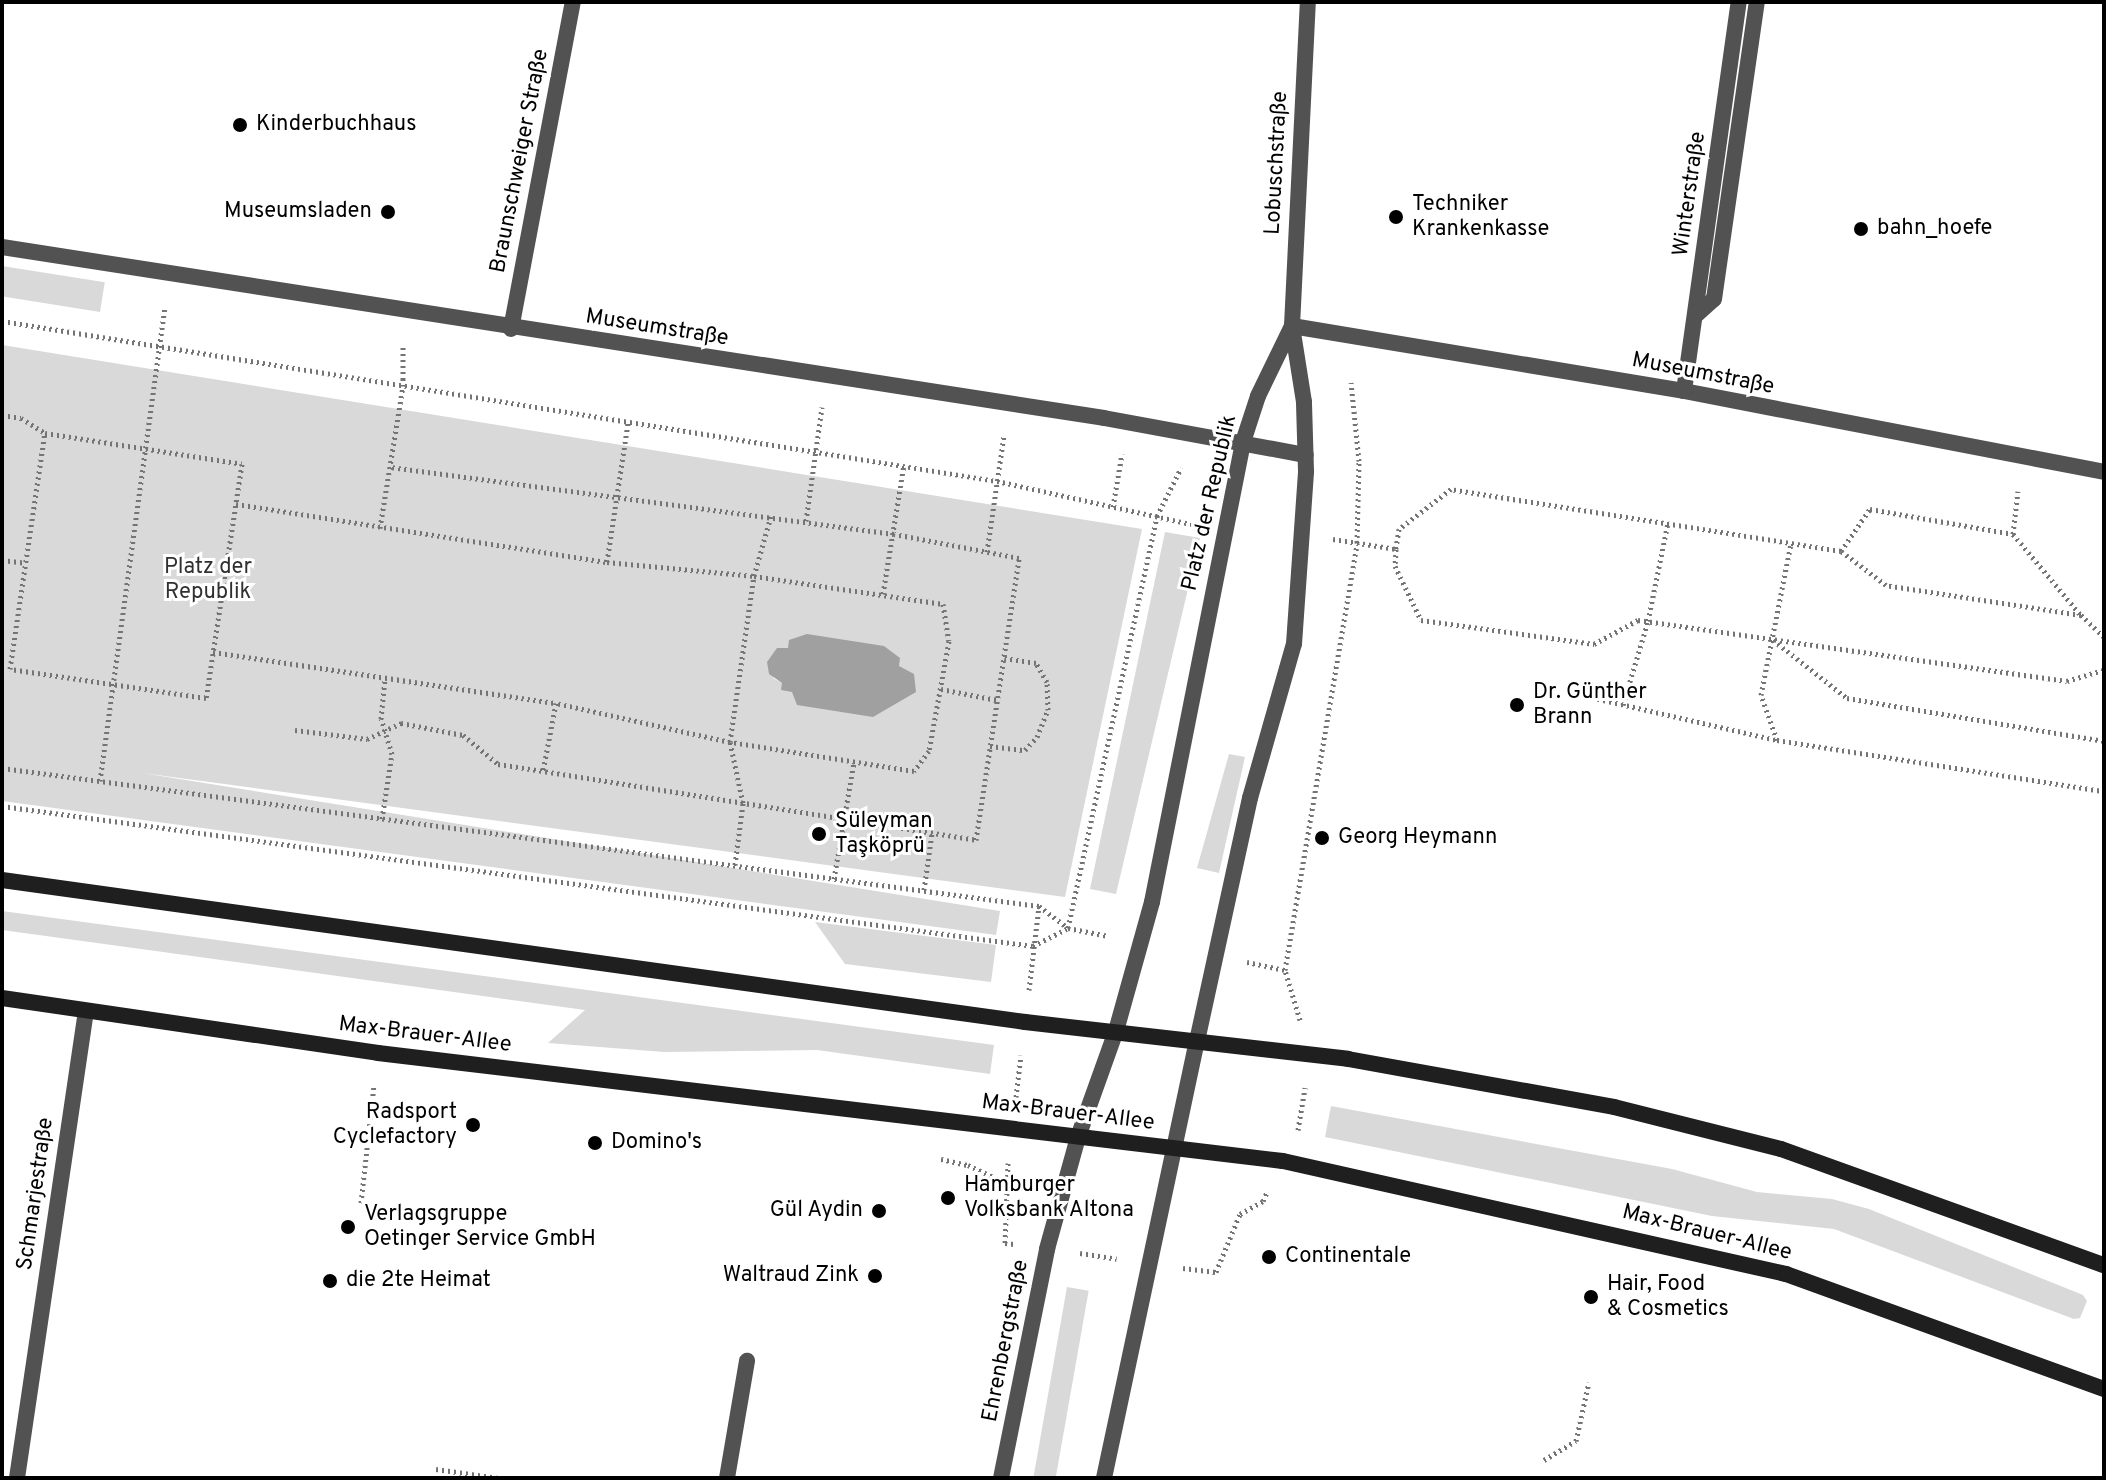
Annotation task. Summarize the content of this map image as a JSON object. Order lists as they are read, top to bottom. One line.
{"streets":{"main road":["Max-Brauer-Allee"],"street":["Braunschweiger Straße","Lobuschstraße","Winterstraße","Museumstraße","Platz der Republik","Schmarjestraße","Ehrenbergstraße"]},"crossings":[["Braunschweiger Straße","Museumstraße"],["Lobuschstraße","Museumstraße"],["Lobuschstraße","Platz der Republik"],["Winterstraße","Museumstraße"],["Museumstraße","Platz der Republik"],["Platz der Republik","Ehrenbergstraße"],["Max-Brauer-Allee","Schmarjestraße"],["Max-Brauer-Allee","Ehrenbergstraße"]],"parks":["Platz der Republik"],"places":["Kinderbuchhaus","Museumsladen","Techniker Krankenkasse","bahn_hoefe","Dr. Günther Brann","Süleyman Taşköprü","Georg Heymann","Radsport Cyclefactory","Domino's","Hamburger Volksbank Altona","Gül Aydin","Verlagsgruppe Oetinger Service GmbH","Continentale","Waltraud Zink","die 2te Heimat","Hair, Food & Cosmetics"]}
